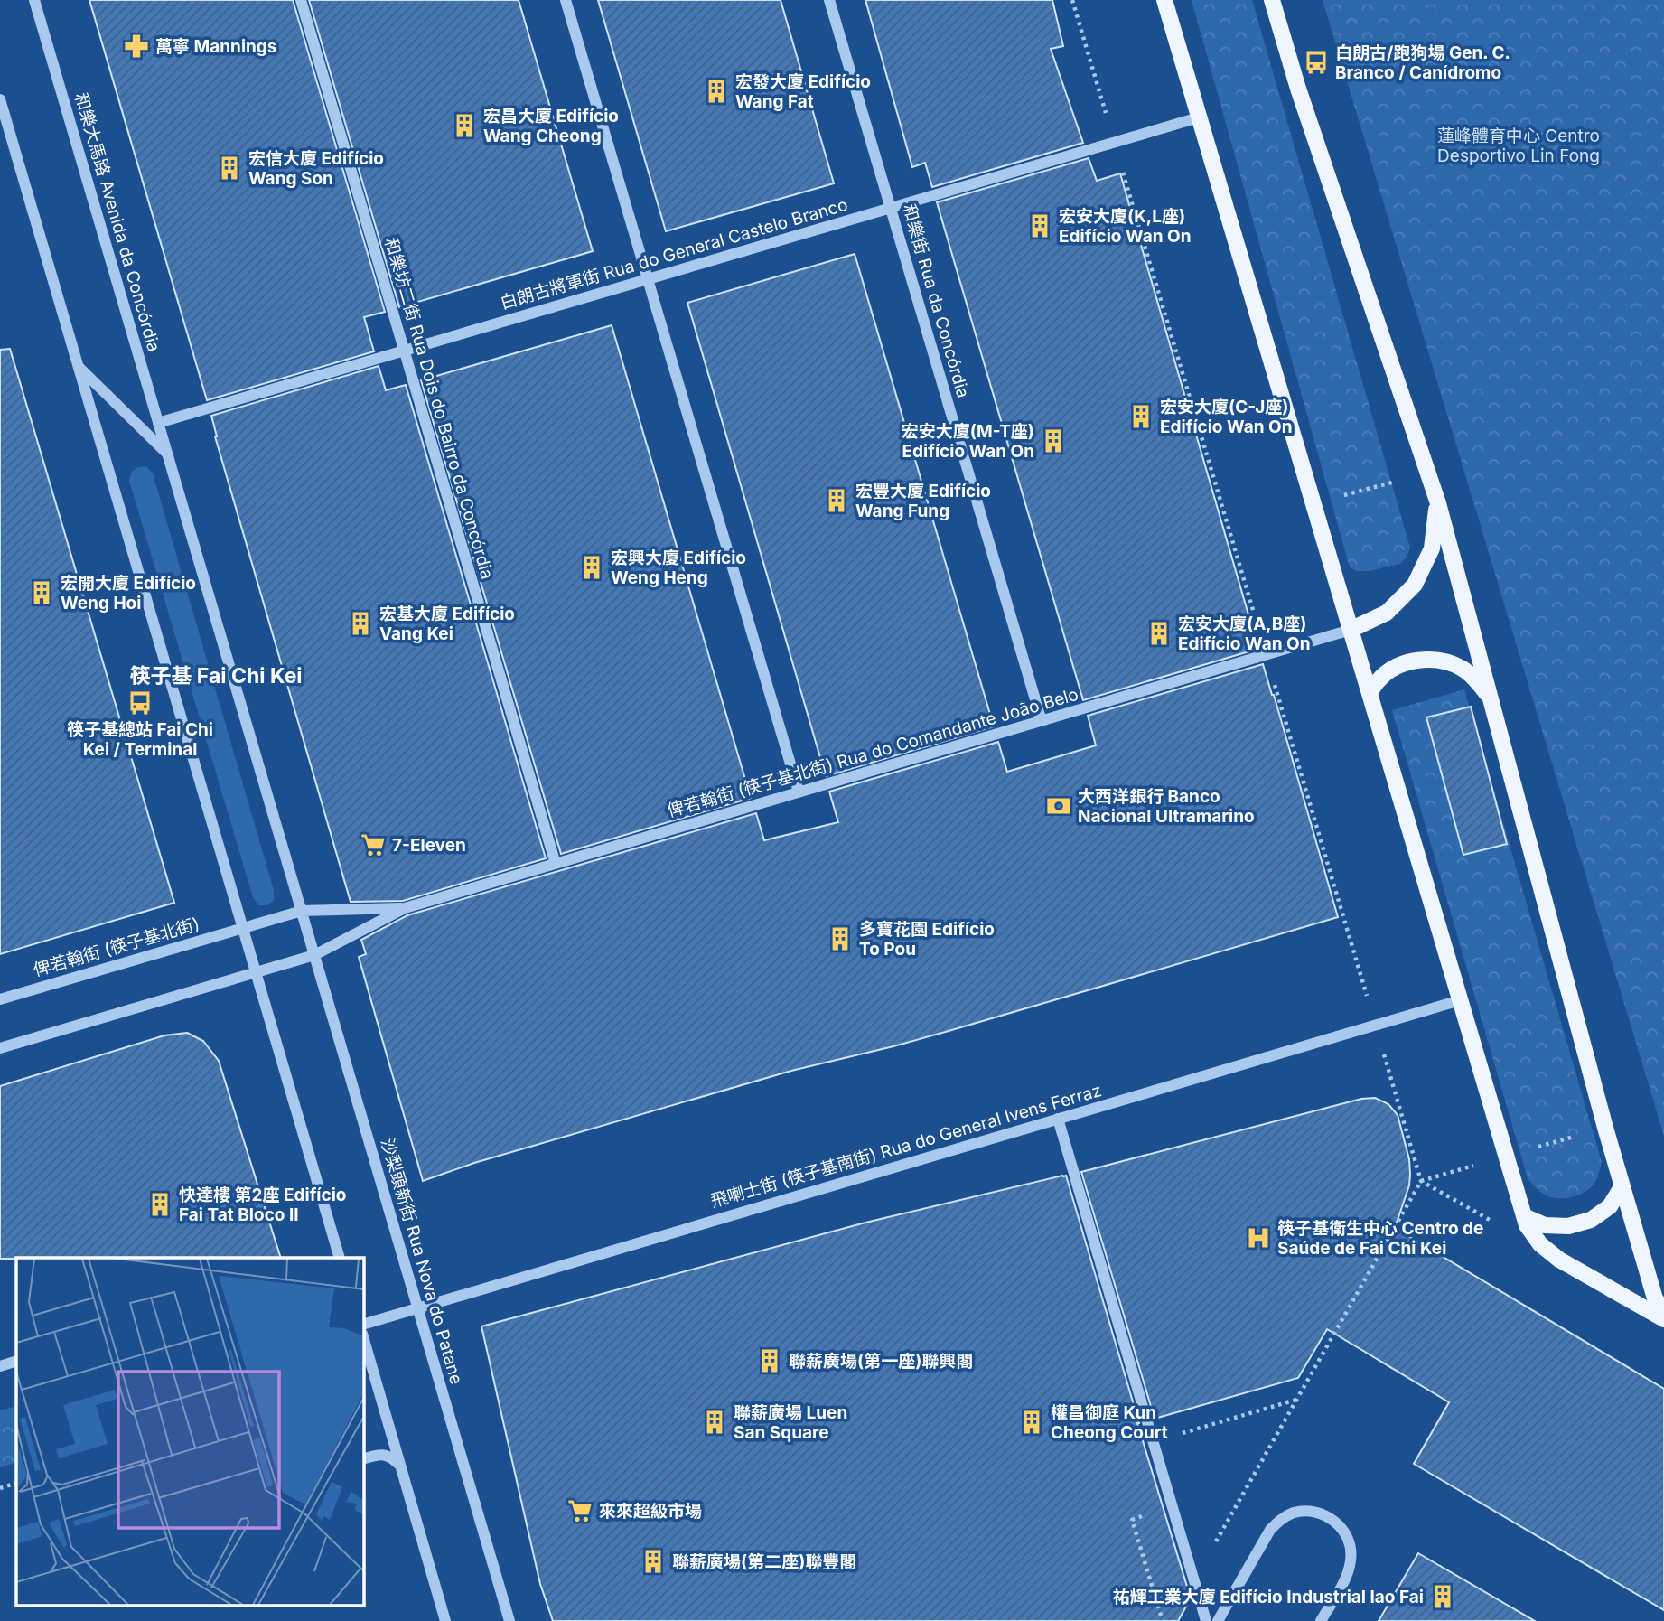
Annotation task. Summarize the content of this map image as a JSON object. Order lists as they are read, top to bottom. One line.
{"streets":{"street":["和樂大馬路 Avenida da Concórdia","白朗古將軍街 Rua do General Castelo Branco","和樂街 Rua da Concórdia","和樂坊二街 Rua Dois do Bairro da Concórdia","俾若翰街 (筷子基北街) Rua do Comandante João Belo","俾若翰街 (筷子基北街)","飛喇士街 (筷子基南街) Rua do General Ivens Ferraz","沙梨頭新街 Rua Nova do Patane"]},"crossings":[["和樂大馬路 Avenida da Concórdia","白朗古將軍街 Rua do General Castelo Branco"],["和樂大馬路 Avenida da Concórdia","俾若翰街 (筷子基北街)"],["和樂大馬路 Avenida da Concórdia","沙梨頭新街 Rua Nova do Patane"],["白朗古將軍街 Rua do General Castelo Branco","和樂街 Rua da Concórdia"],["白朗古將軍街 Rua do General Castelo Branco","和樂坊二街 Rua Dois do Bairro da Concórdia"],["和樂街 Rua da Concórdia","俾若翰街 (筷子基北街) Rua do Comandante João Belo"],["和樂坊二街 Rua Dois do Bairro da Concórdia","俾若翰街 (筷子基北街) Rua do Comandante João Belo"],["俾若翰街 (筷子基北街) Rua do Comandante João Belo","俾若翰街 (筷子基北街)"],["俾若翰街 (筷子基北街)","沙梨頭新街 Rua Nova do Patane"],["飛喇士街 (筷子基南街) Rua do General Ivens Ferraz","沙梨頭新街 Rua Nova do Patane"]],"districts":["筷子基 Fai Chi Kei"],"parks":["蓮峰體育中心 Centro Desportivo Lin Fong"],"places":{"pharmacy":["萬寧 Mannings"],"bus stop":["白朗古/跑狗場 Gen. C. Branco / Canídromo","筷子基總站 Fai Chi Kei / Terminal"],"building":["宏發大廈 Edifício Wang Fat","宏昌大廈 Edifício Wang Cheong","宏信大廈 Edifício Wang Son","宏安大廈(K,L座) Edifício Wan On","宏安大廈(C-J座) Edifício Wan On","宏安大廈(M-T座) Edifício Wan On","宏豐大廈 Edifício Wang Fung","宏興大廈 Edifício Weng Heng","宏開大廈 Edifício Weng Hoi","宏基大廈 Edifício Vang Kei","宏安大廈(A,B座) Edifício Wan On","多寶花園 Edifício To Pou","快達樓 第2座 Edifício Fai Tat Bloco II","聯薪廣場(第一座)聯興閣","聯薪廣場 Luen San Square","權昌御庭 Kun Cheong Court","聯薪廣場(第二座)聯豐閣","祐輝工業大廈 Edifício Industrial Iao Fai"],"bank":["大西洋銀行 Banco Nacional Ultramarino"],"supermarket":["7-Eleven","來來超級市場"],"hospital":["筷子基衛生中心 Centro de Saúde de Fai Chi Kei"]}}
